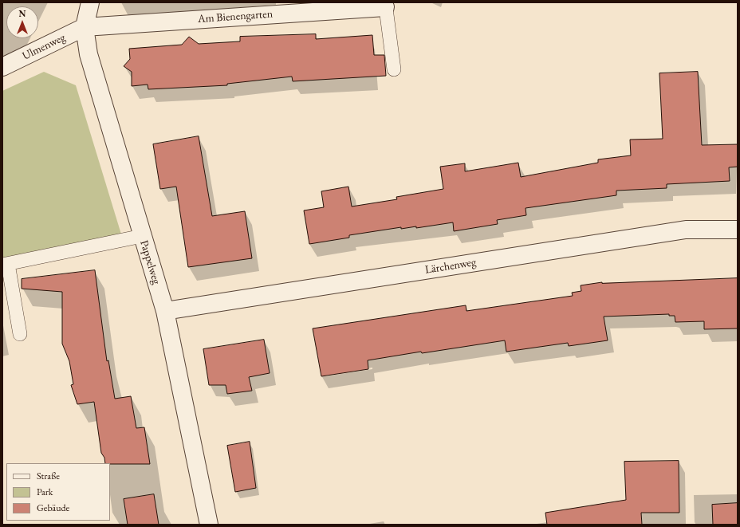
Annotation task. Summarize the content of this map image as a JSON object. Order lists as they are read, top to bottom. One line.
{"streets":{"street":["Am Bienengarten","Ulmenweg","Pappelweg","Lärchenweg"]},"crossings":[["Am Bienengarten","Ulmenweg"],["Am Bienengarten","Pappelweg"],["Ulmenweg","Pappelweg"],["Pappelweg","Lärchenweg"]],"legend":["Straße","Park","Gebäude"],"north":"top"}
